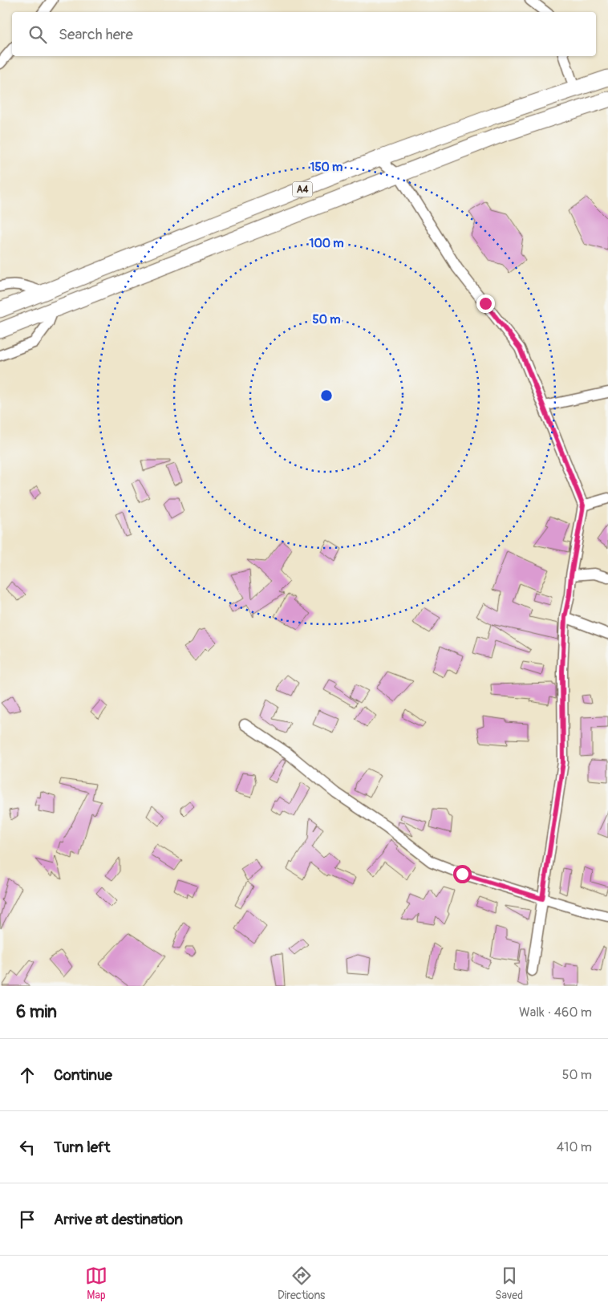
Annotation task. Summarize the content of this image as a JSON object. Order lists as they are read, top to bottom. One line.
{"streets":{"highway":["A4"]},"page":{"search":"Search here","heading":["6 min","Walk · 460 m"],"list":[["Continue","50 m"],["Turn left","410 m"],"Arrive at destination"],"nav":["Map","Directions","Saved"]},"rings":["150 m","100 m","50 m"]}
